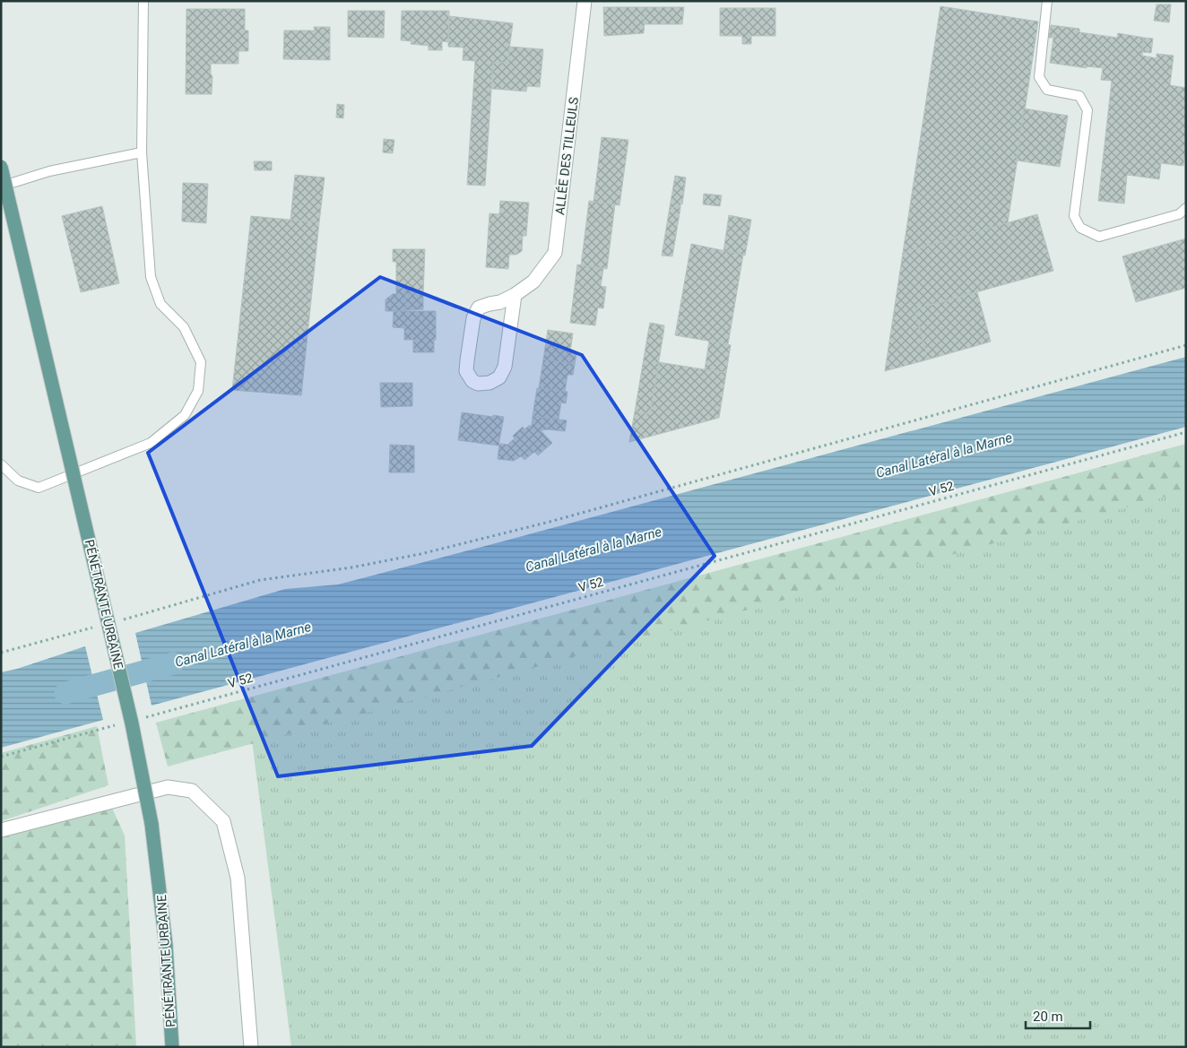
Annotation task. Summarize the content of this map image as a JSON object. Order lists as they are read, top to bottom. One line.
{"streets":{"main road":["PÉNÉTRANTE URBAINE"],"street":["ALLÉE DES TILLEULS"],"path":["V 52"]},"water":["Canal Latéral à la Marne"],"scale_bar":"20 m"}
